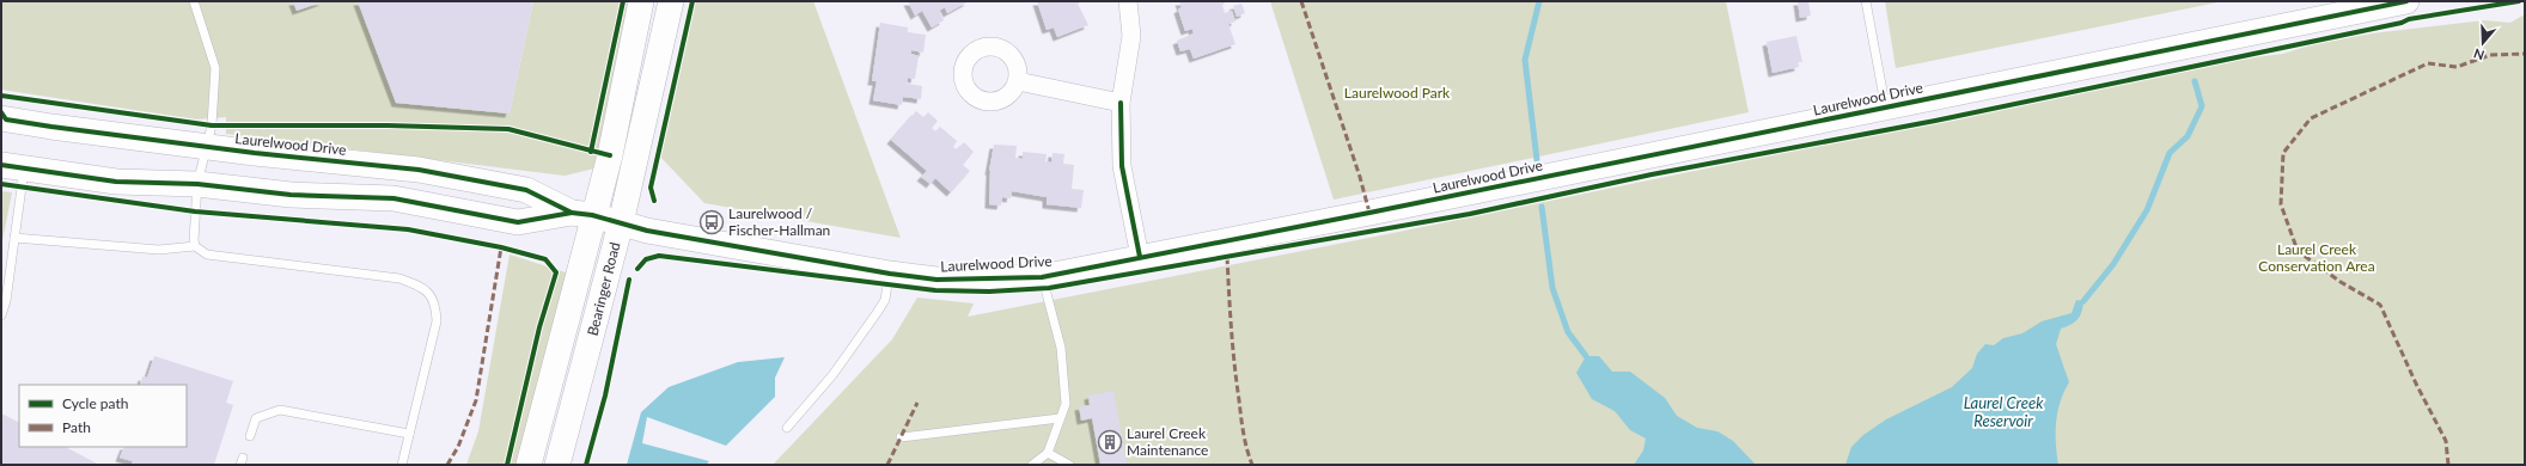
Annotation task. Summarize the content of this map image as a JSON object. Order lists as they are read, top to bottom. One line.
{"streets":{"street":["Laurelwood Drive","Bearinger Road"]},"crossings":[["Laurelwood Drive","Bearinger Road"]],"water":["Laurel Creek Reservoir"],"parks":["Laurelwood Park","Laurel Creek Conservation Area"],"places":{"bus stop":["Laurelwood / Fischer-Hallman"],"building":["Laurel Creek Maintenance"]},"legend":["Cycle path","Path"],"north":"bottom"}
